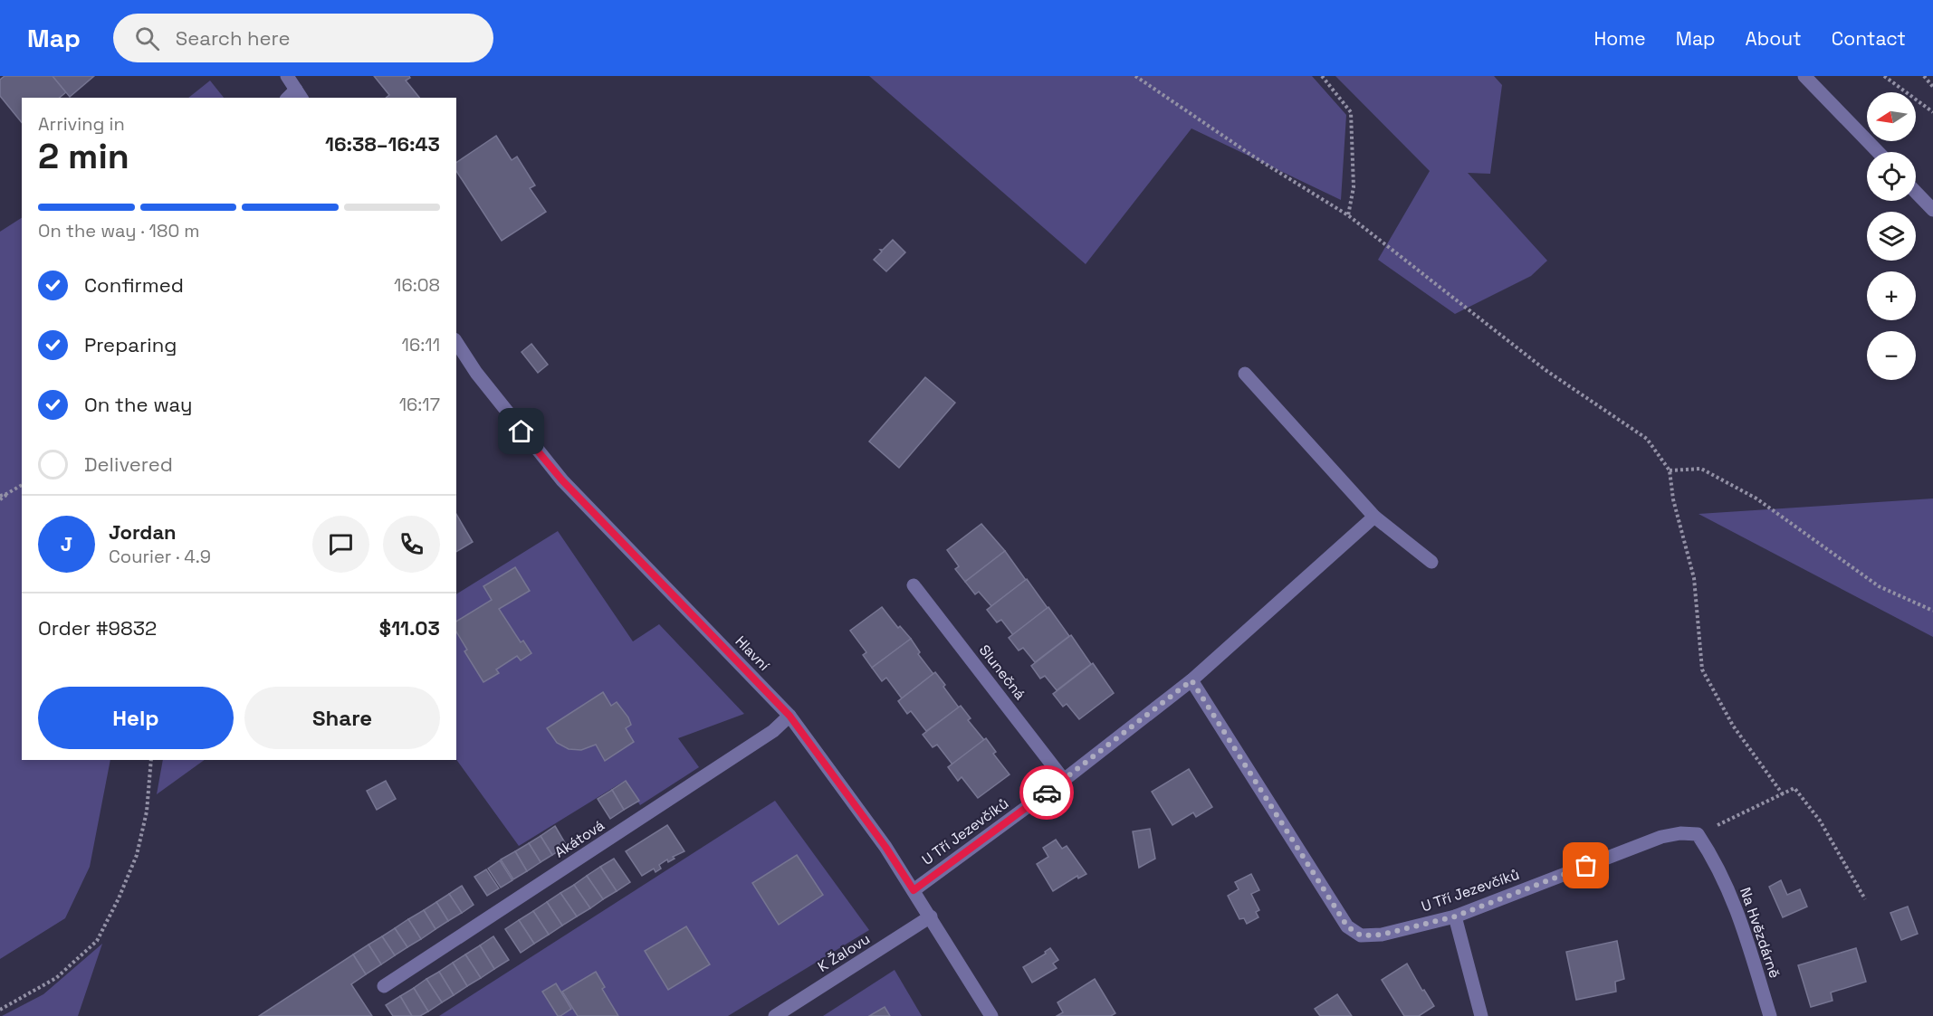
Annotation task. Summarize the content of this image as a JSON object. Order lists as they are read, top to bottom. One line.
{"streets":{"street":["Hlavní","Slunečná","U Tří Jezevčíků","Akátová","Na Hvězdárně","K Žalovu"]},"crossings":[["Hlavní","U Tří Jezevčíků"],["Hlavní","Akátová"],["Hlavní","K Žalovu"],["Slunečná","U Tří Jezevčíků"],["U Tří Jezevčíků","Na Hvězdárně"]],"north":"left","page":{"header":"Map","search":"Search here","nav":["Home","Map","About","Contact"],"map_buttons":["+","−"],"heading":["2 min","Arriving in","16:38–16:43"],"panel":["Jordan","Courier · 4.9","Order #9832","$11.03"],"bar":"On the way · 180 m","list":[["Confirmed","16:08"],["Preparing","16:11"],["On the way","16:17"],"Delivered"],"round":"J","buttons":["Help","Share"]}}
